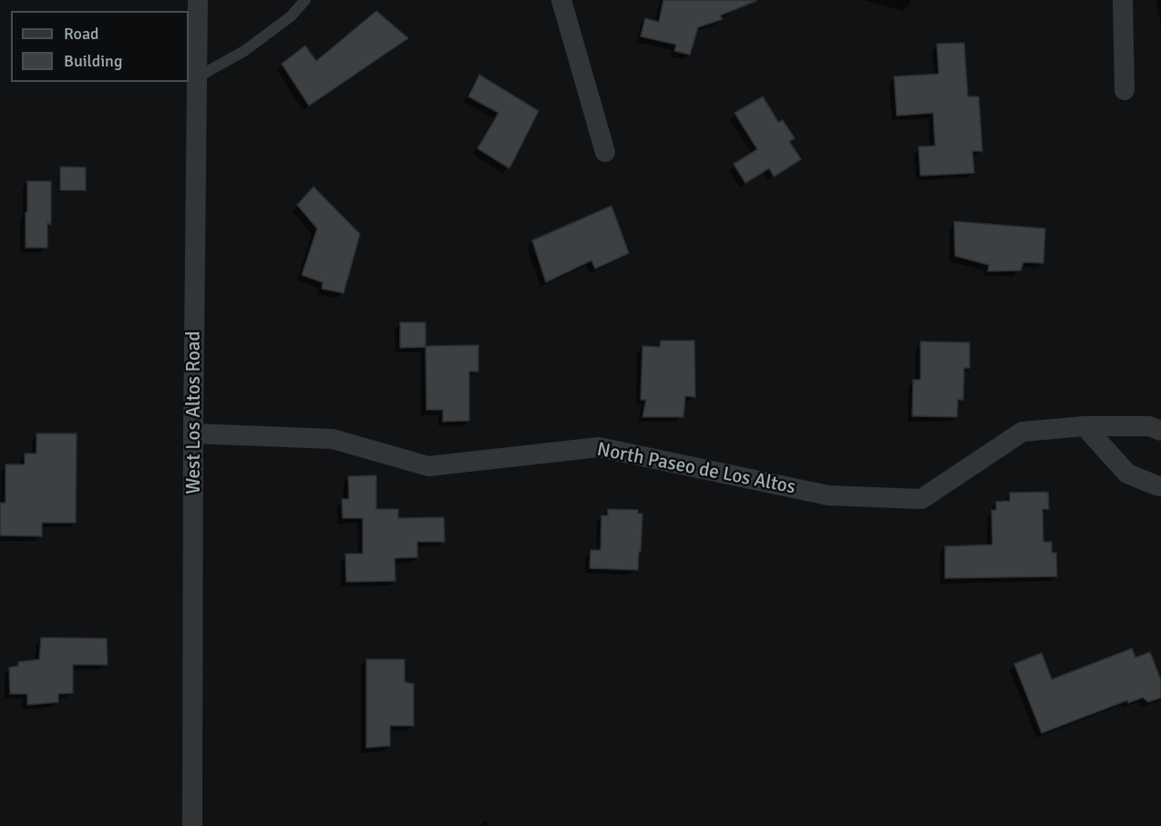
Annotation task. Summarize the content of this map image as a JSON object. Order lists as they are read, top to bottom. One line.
{"streets":{"street":["West Los Altos Road","North Paseo de Los Altos"]},"crossings":[["West Los Altos Road","North Paseo de Los Altos"]],"legend":["Road","Building"]}
